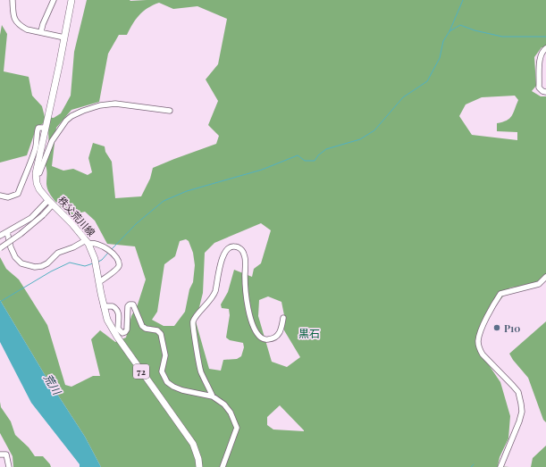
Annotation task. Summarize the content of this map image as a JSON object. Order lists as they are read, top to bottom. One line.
{"streets":{"main road":["秩父荒川線","72"]},"districts":["黒石"],"water":["荒川"],"places":["P10"]}
